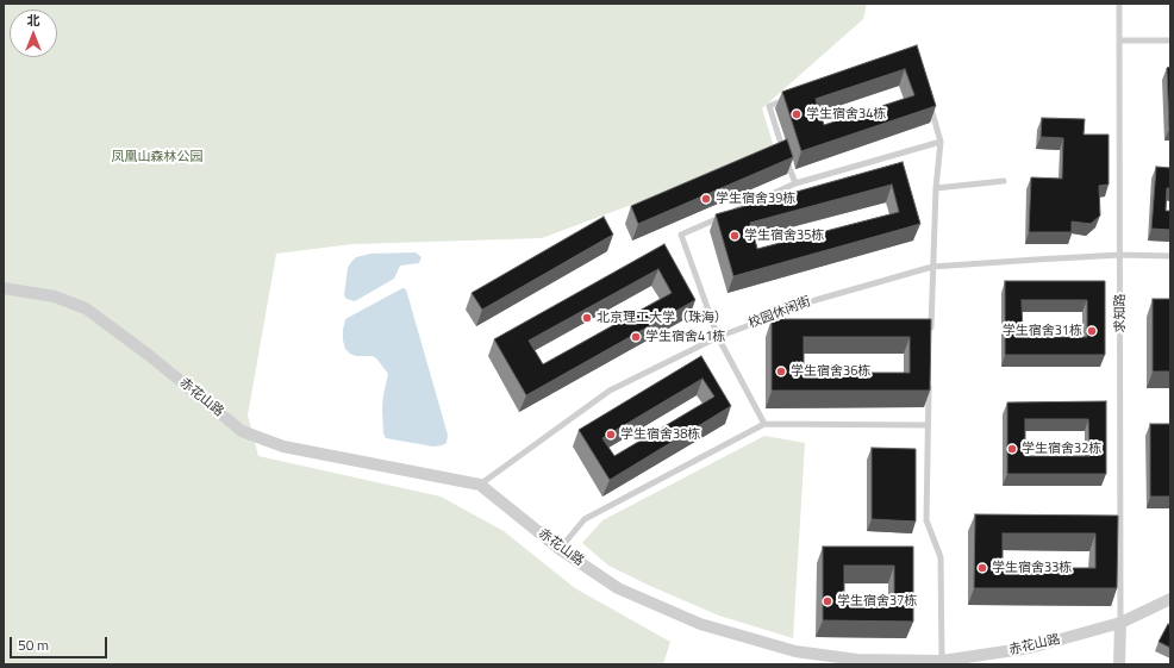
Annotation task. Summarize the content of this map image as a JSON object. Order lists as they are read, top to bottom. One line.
{"streets":{"street":["赤花山路"],"lane":["校园休闲街","求知路"]},"crossings":[["校园休闲街","求知路"],["校园休闲街","赤花山路"],["求知路","赤花山路"]],"parks":["凤凰山森林公园"],"places":["学生宿舍34栋","学生宿舍39栋","学生宿舍35栋","北京理工大学（珠海）","学生宿舍31栋","学生宿舍41栋","学生宿舍36栋","学生宿舍38栋","学生宿舍32栋","学生宿舍33栋","学生宿舍37栋"],"scale_bar":"50 m","north":"top"}
